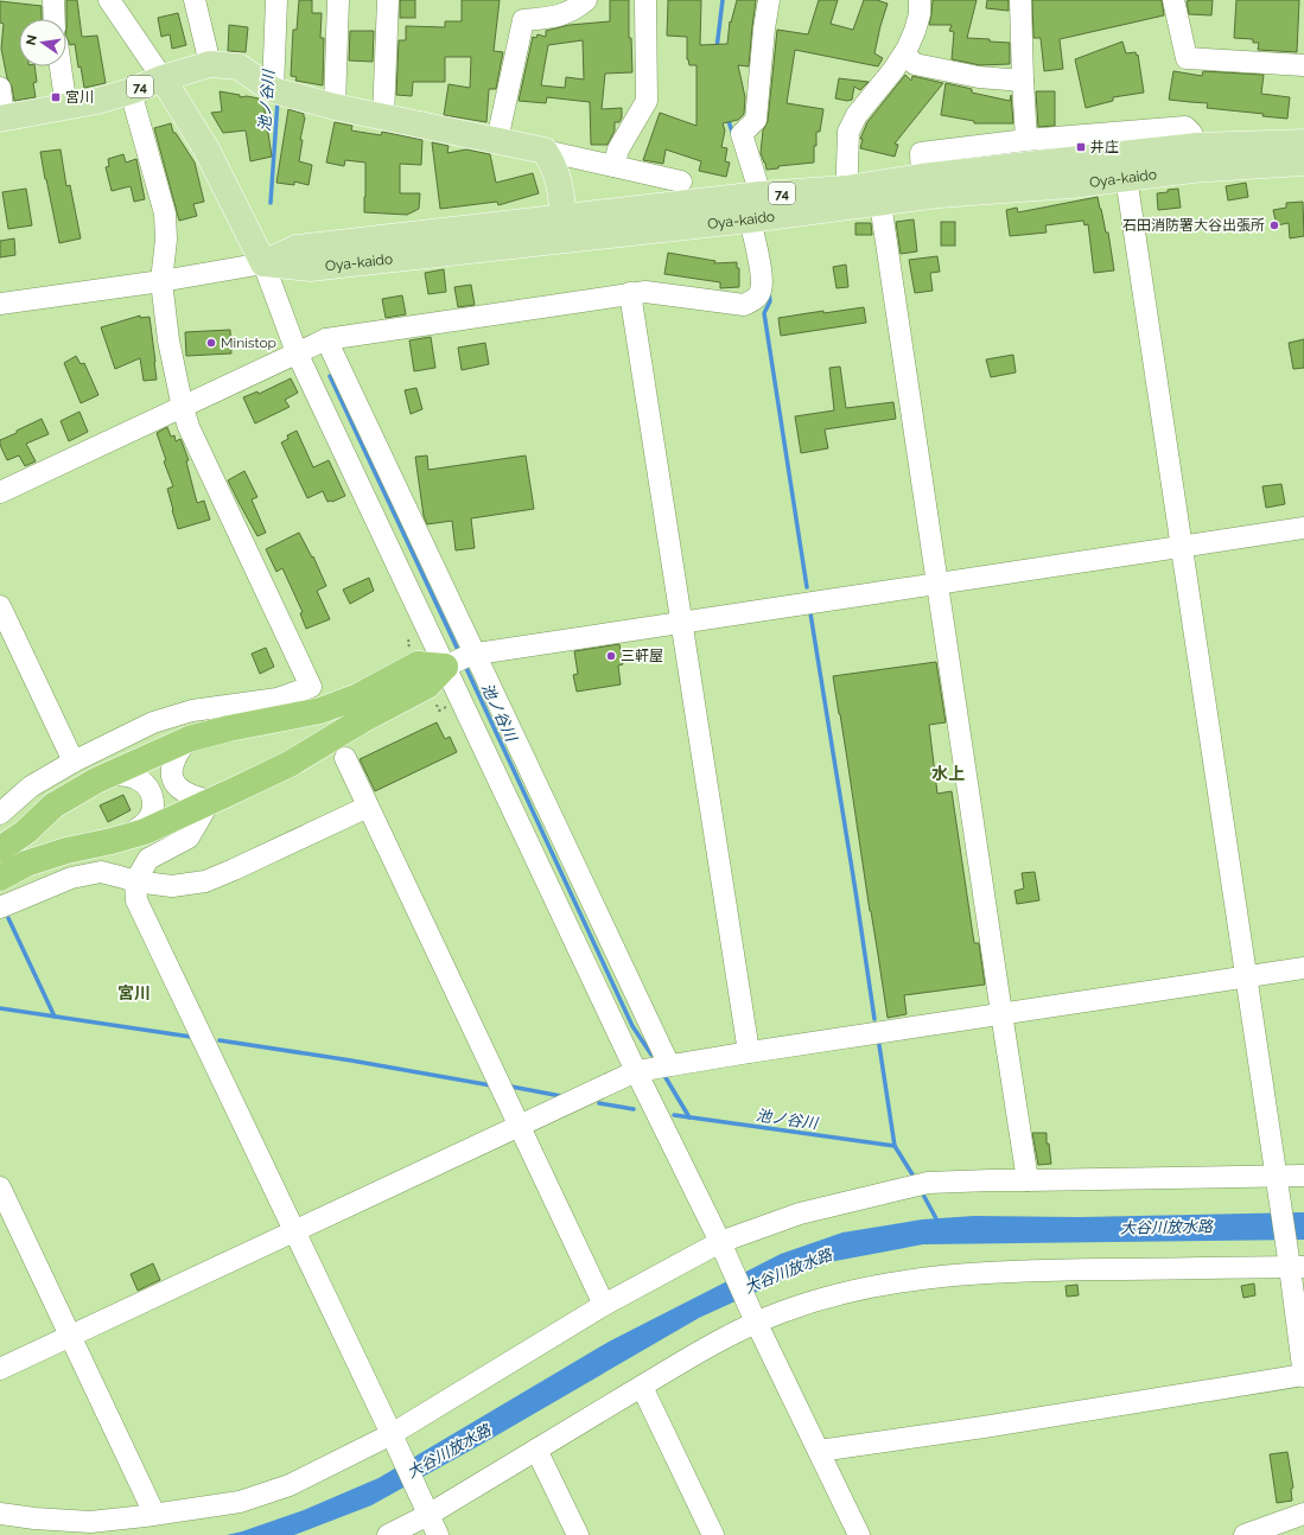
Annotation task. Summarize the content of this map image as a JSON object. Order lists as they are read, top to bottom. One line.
{"streets":{"main road":["74","Oya-kaido"]},"crossings":[["74","Oya-kaido"]],"districts":["水上","宮川"],"water":["池ノ谷川","大谷川放水路"],"places":{"transit":["宮川","井庄"],"other":["石田消防署大谷出張所","Ministop","三軒屋"]},"north":"left"}
